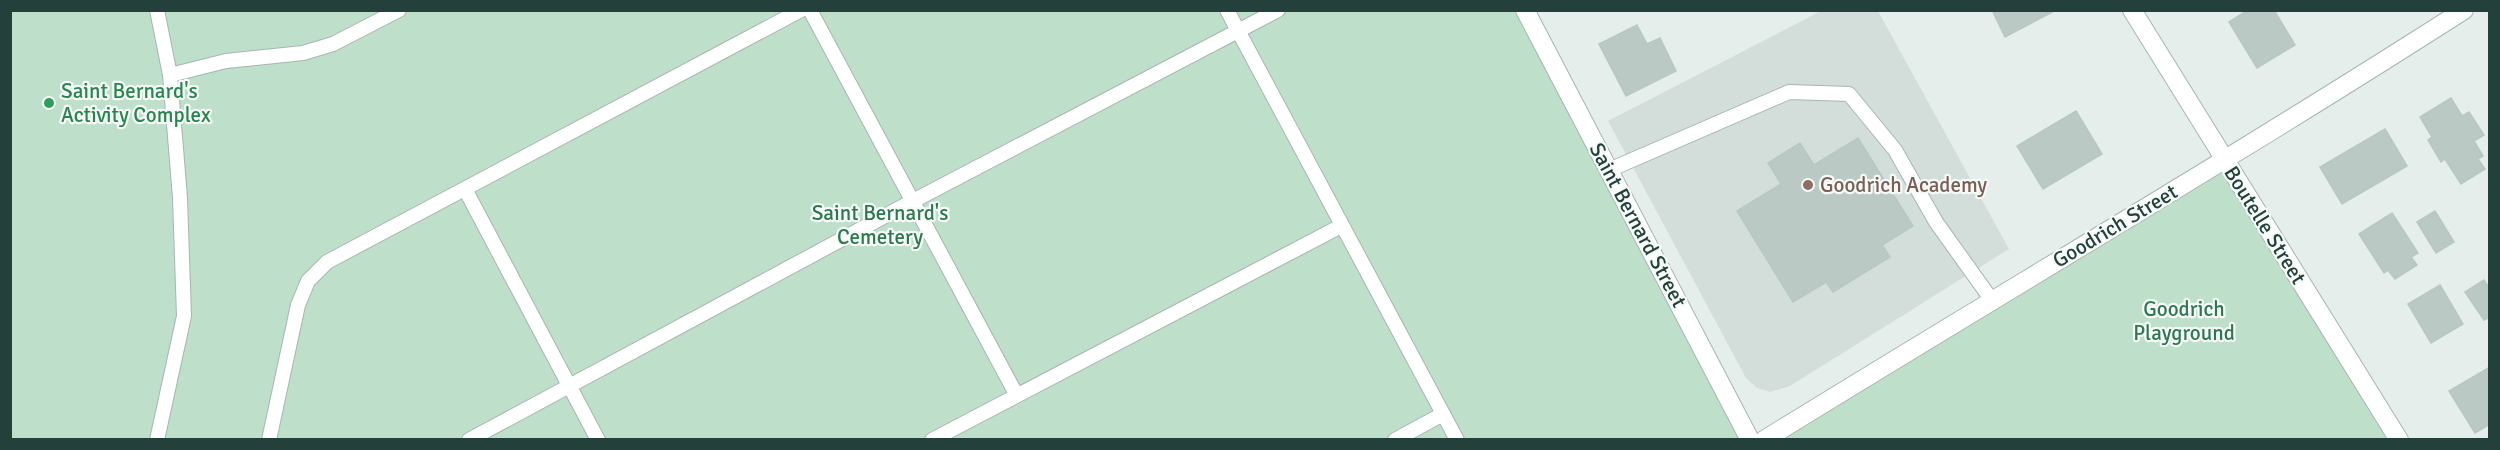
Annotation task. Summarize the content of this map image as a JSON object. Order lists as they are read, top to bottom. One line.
{"streets":{"street":["Saint Bernard Street","Boutelle Street","Goodrich Street"]},"crossings":[["Boutelle Street","Goodrich Street"]],"parks":["Saint Bernard's Cemetery","Goodrich Playground"],"places":["Saint Bernard's Activity Complex","Goodrich Academy"]}
